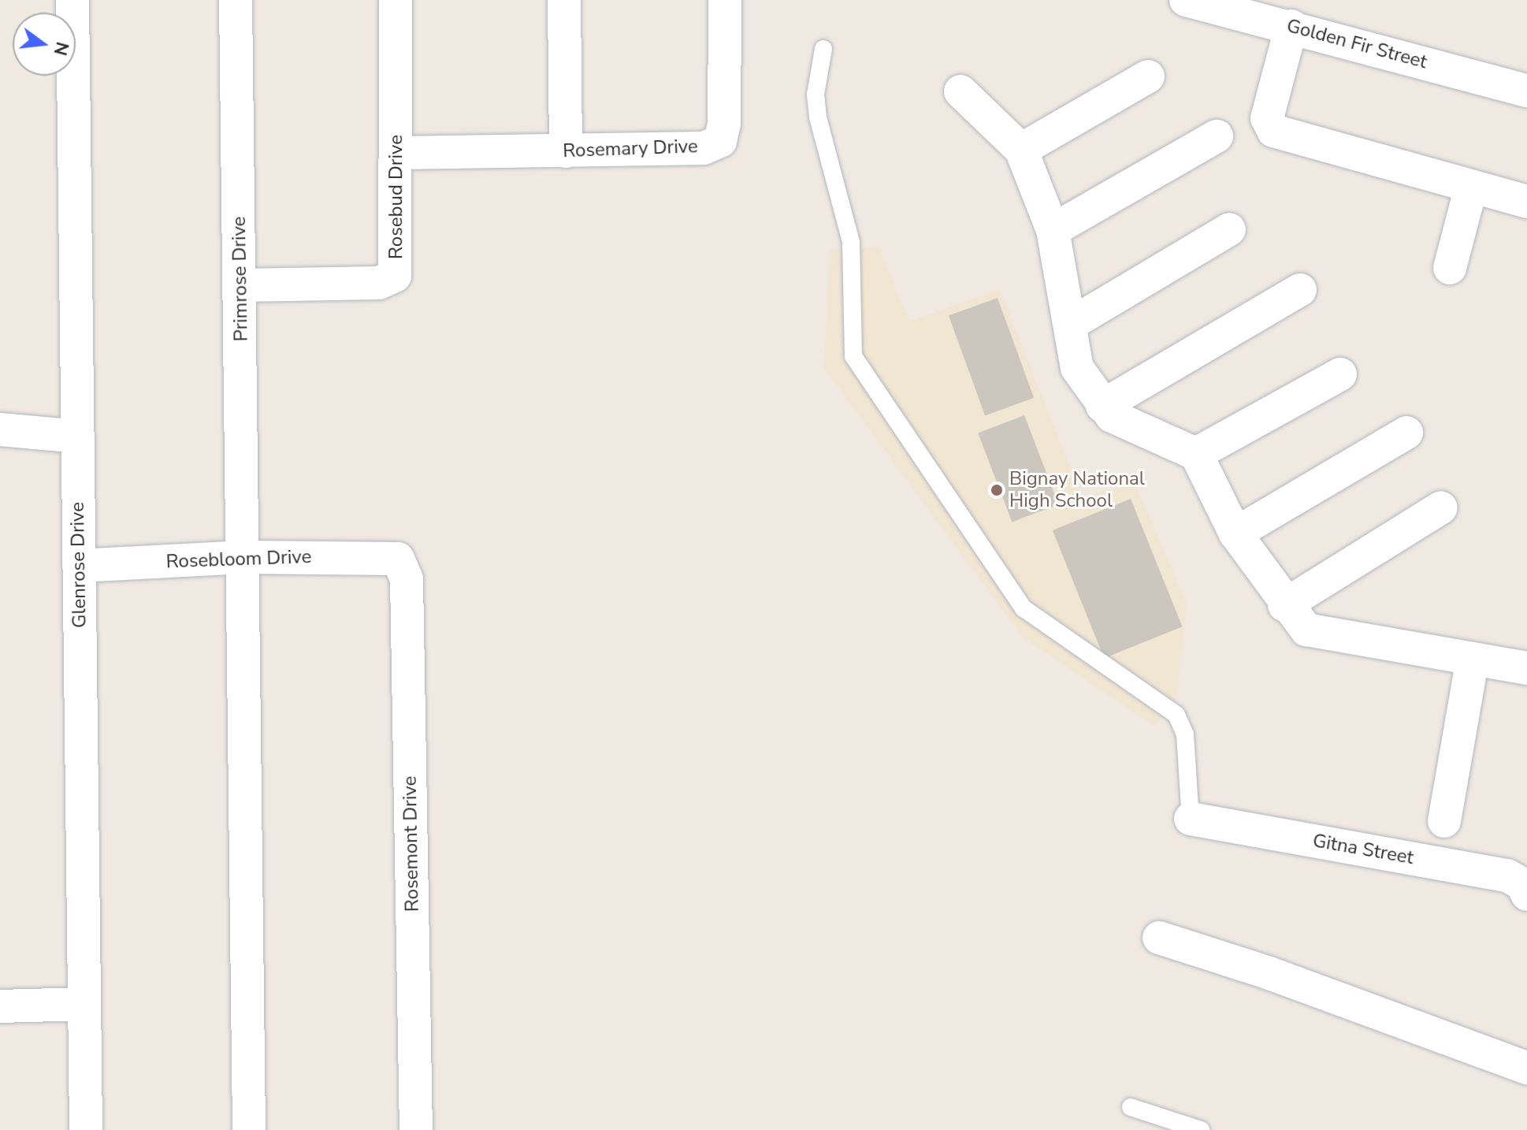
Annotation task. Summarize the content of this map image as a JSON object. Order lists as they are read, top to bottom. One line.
{"streets":{"street":["Golden Fir Street","Rosemary Drive","Rosebud Drive","Primrose Drive","Rosebloom Drive","Glenrose Drive","Rosemont Drive","Gitna Street"]},"crossings":[["Rosemary Drive","Rosebud Drive"],["Rosebud Drive","Primrose Drive"],["Primrose Drive","Rosebloom Drive"],["Rosebloom Drive","Glenrose Drive"],["Rosebloom Drive","Rosemont Drive"]],"places":["Bignay National High School"],"north":"right"}
